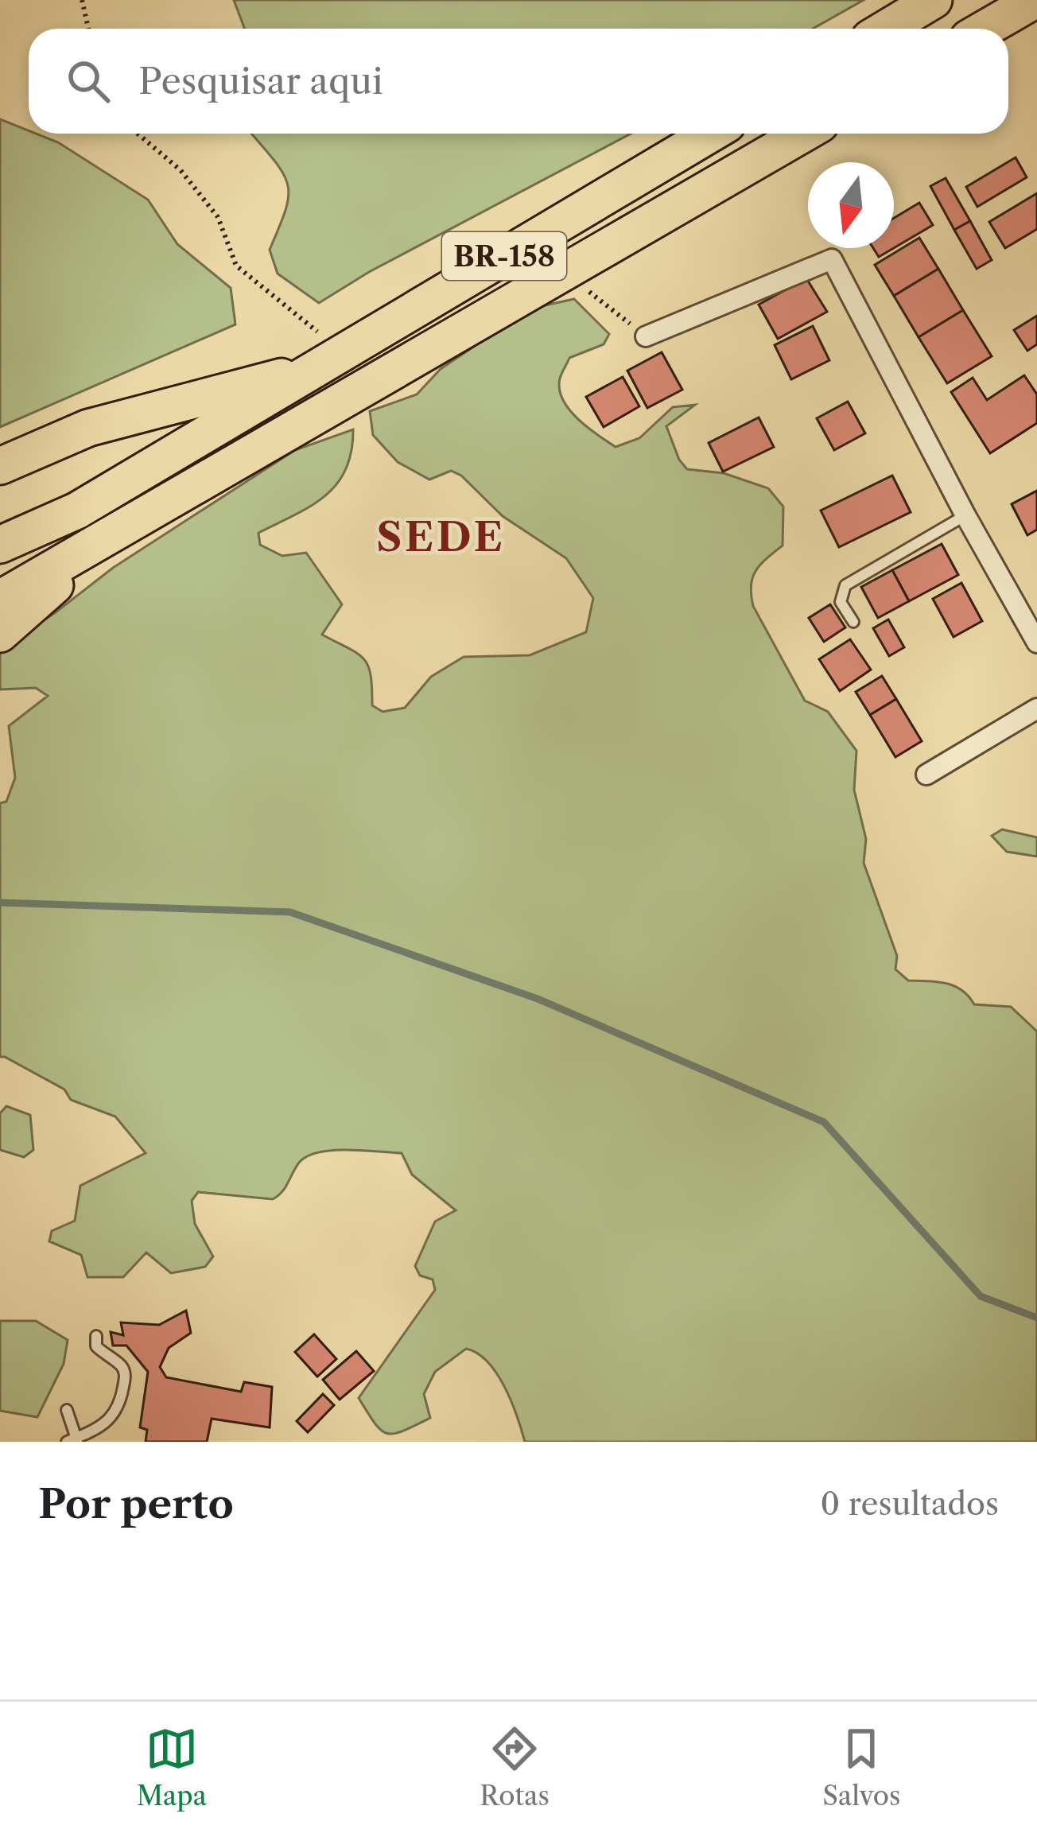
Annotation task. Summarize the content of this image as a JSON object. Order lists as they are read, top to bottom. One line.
{"streets":{"highway":["BR-158"]},"districts":["SEDE"],"north":"bottom","page":{"search":"Pesquisar aqui","heading":["Por perto","0 resultados"],"nav":["Mapa","Rotas","Salvos"]}}
